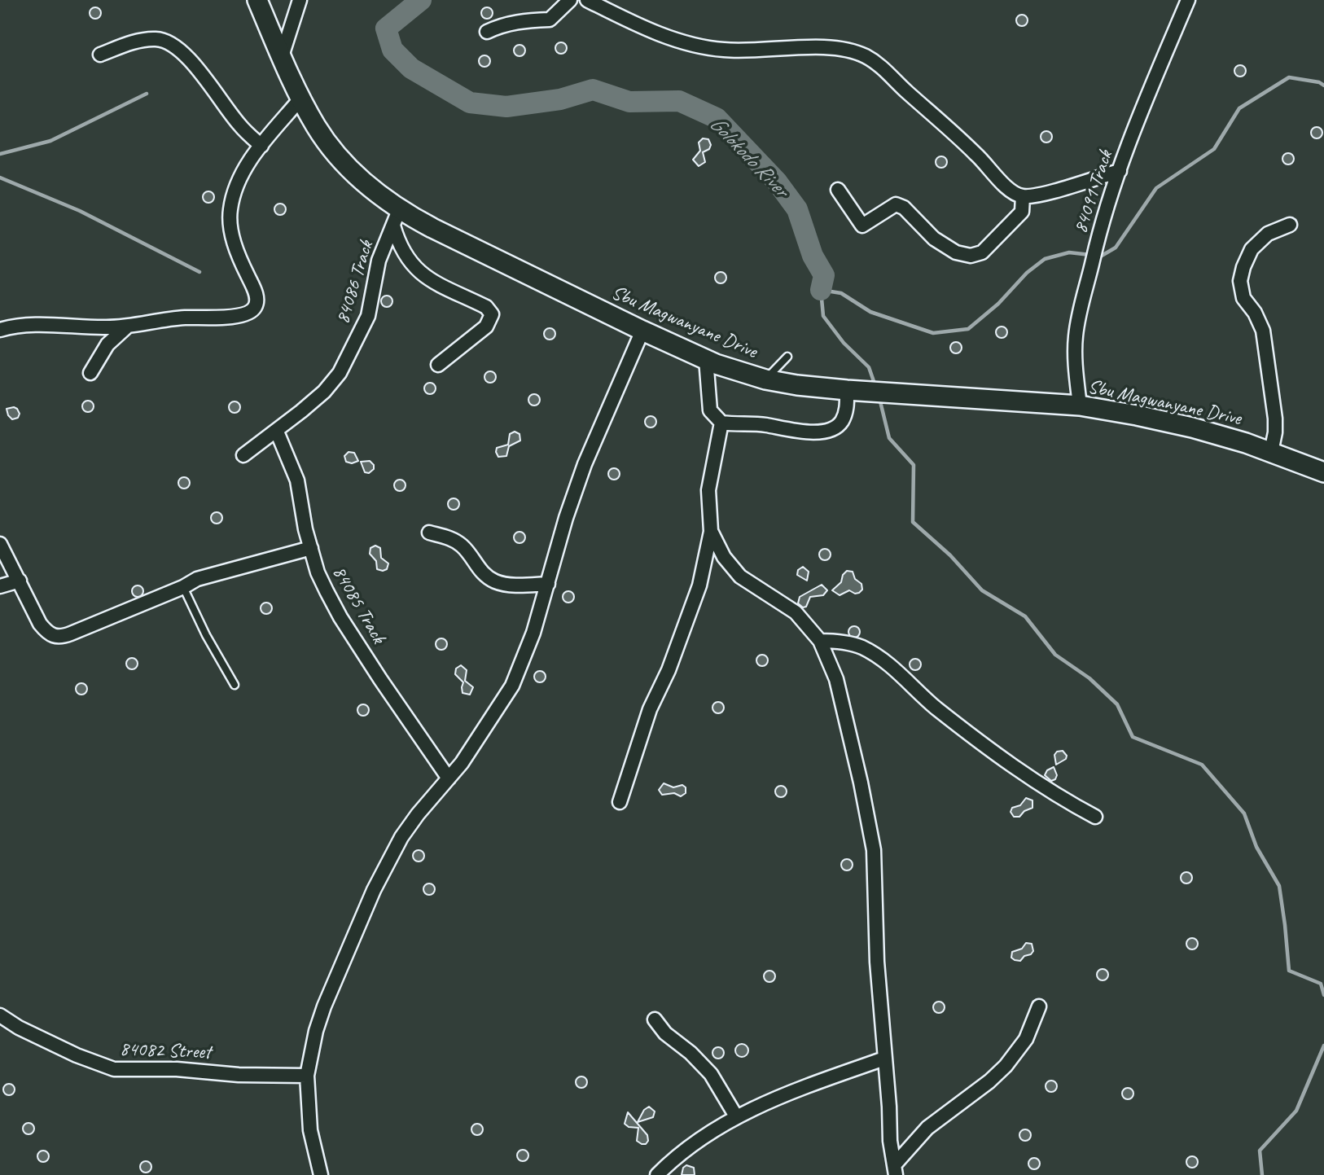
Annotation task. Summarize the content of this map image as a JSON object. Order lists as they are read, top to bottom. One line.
{"streets":{"main road":["Sbu Magwanyane Drive"],"street":["84091 Track","84086 Track","84085 Track","84082 Street"]},"crossings":[["84091 Track","Sbu Magwanyane Drive"],["84086 Track","Sbu Magwanyane Drive"],["84086 Track","84085 Track"]],"water":["Golokodo River"]}
